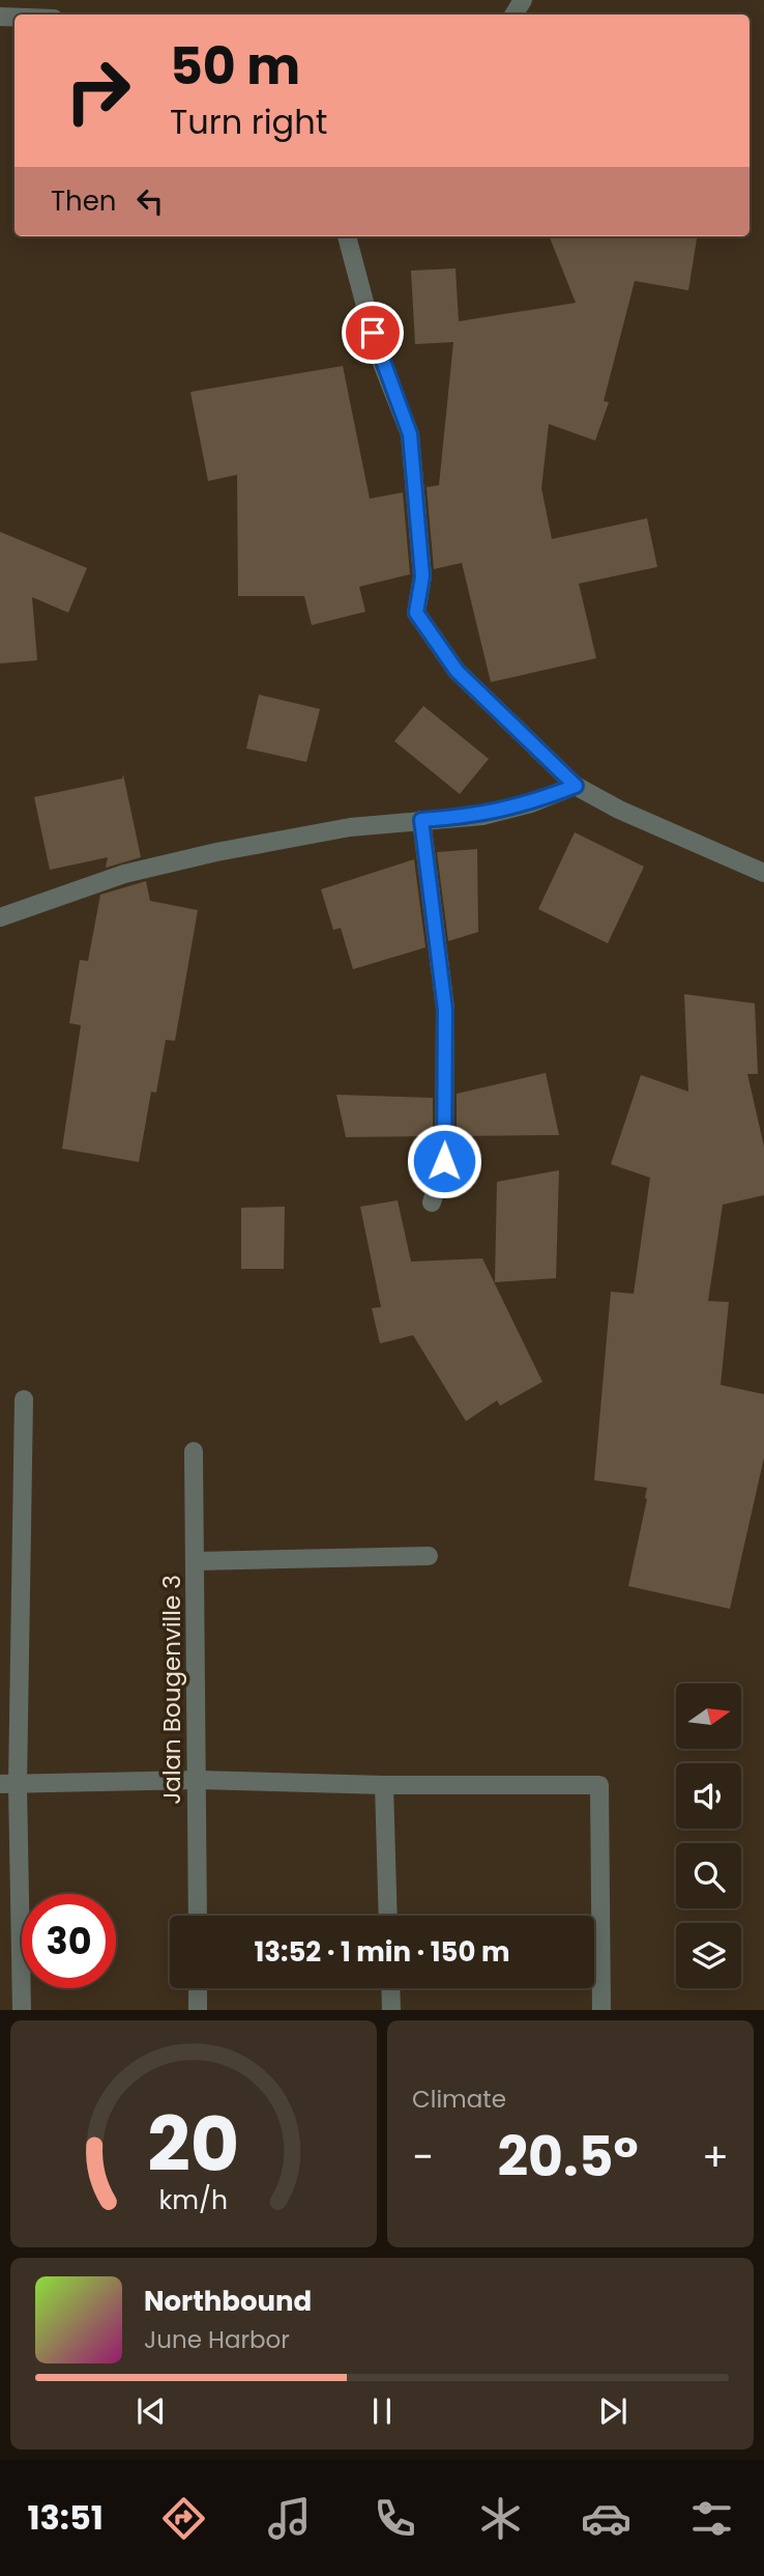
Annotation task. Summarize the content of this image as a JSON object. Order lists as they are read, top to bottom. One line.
{"streets":{"street":["Jalan Bougenville 3"]},"north":"right","page":{"turn":["50 m","Turn right"],"then":"Then","limit":"30","trip":"13:52 · 1 min · 150 m","tile":"Climate","heat":["−","20.5°","+"],"song":["Northbound","June Harbor"],"tabs":"13:51","gauge":["20","km/h"]}}
